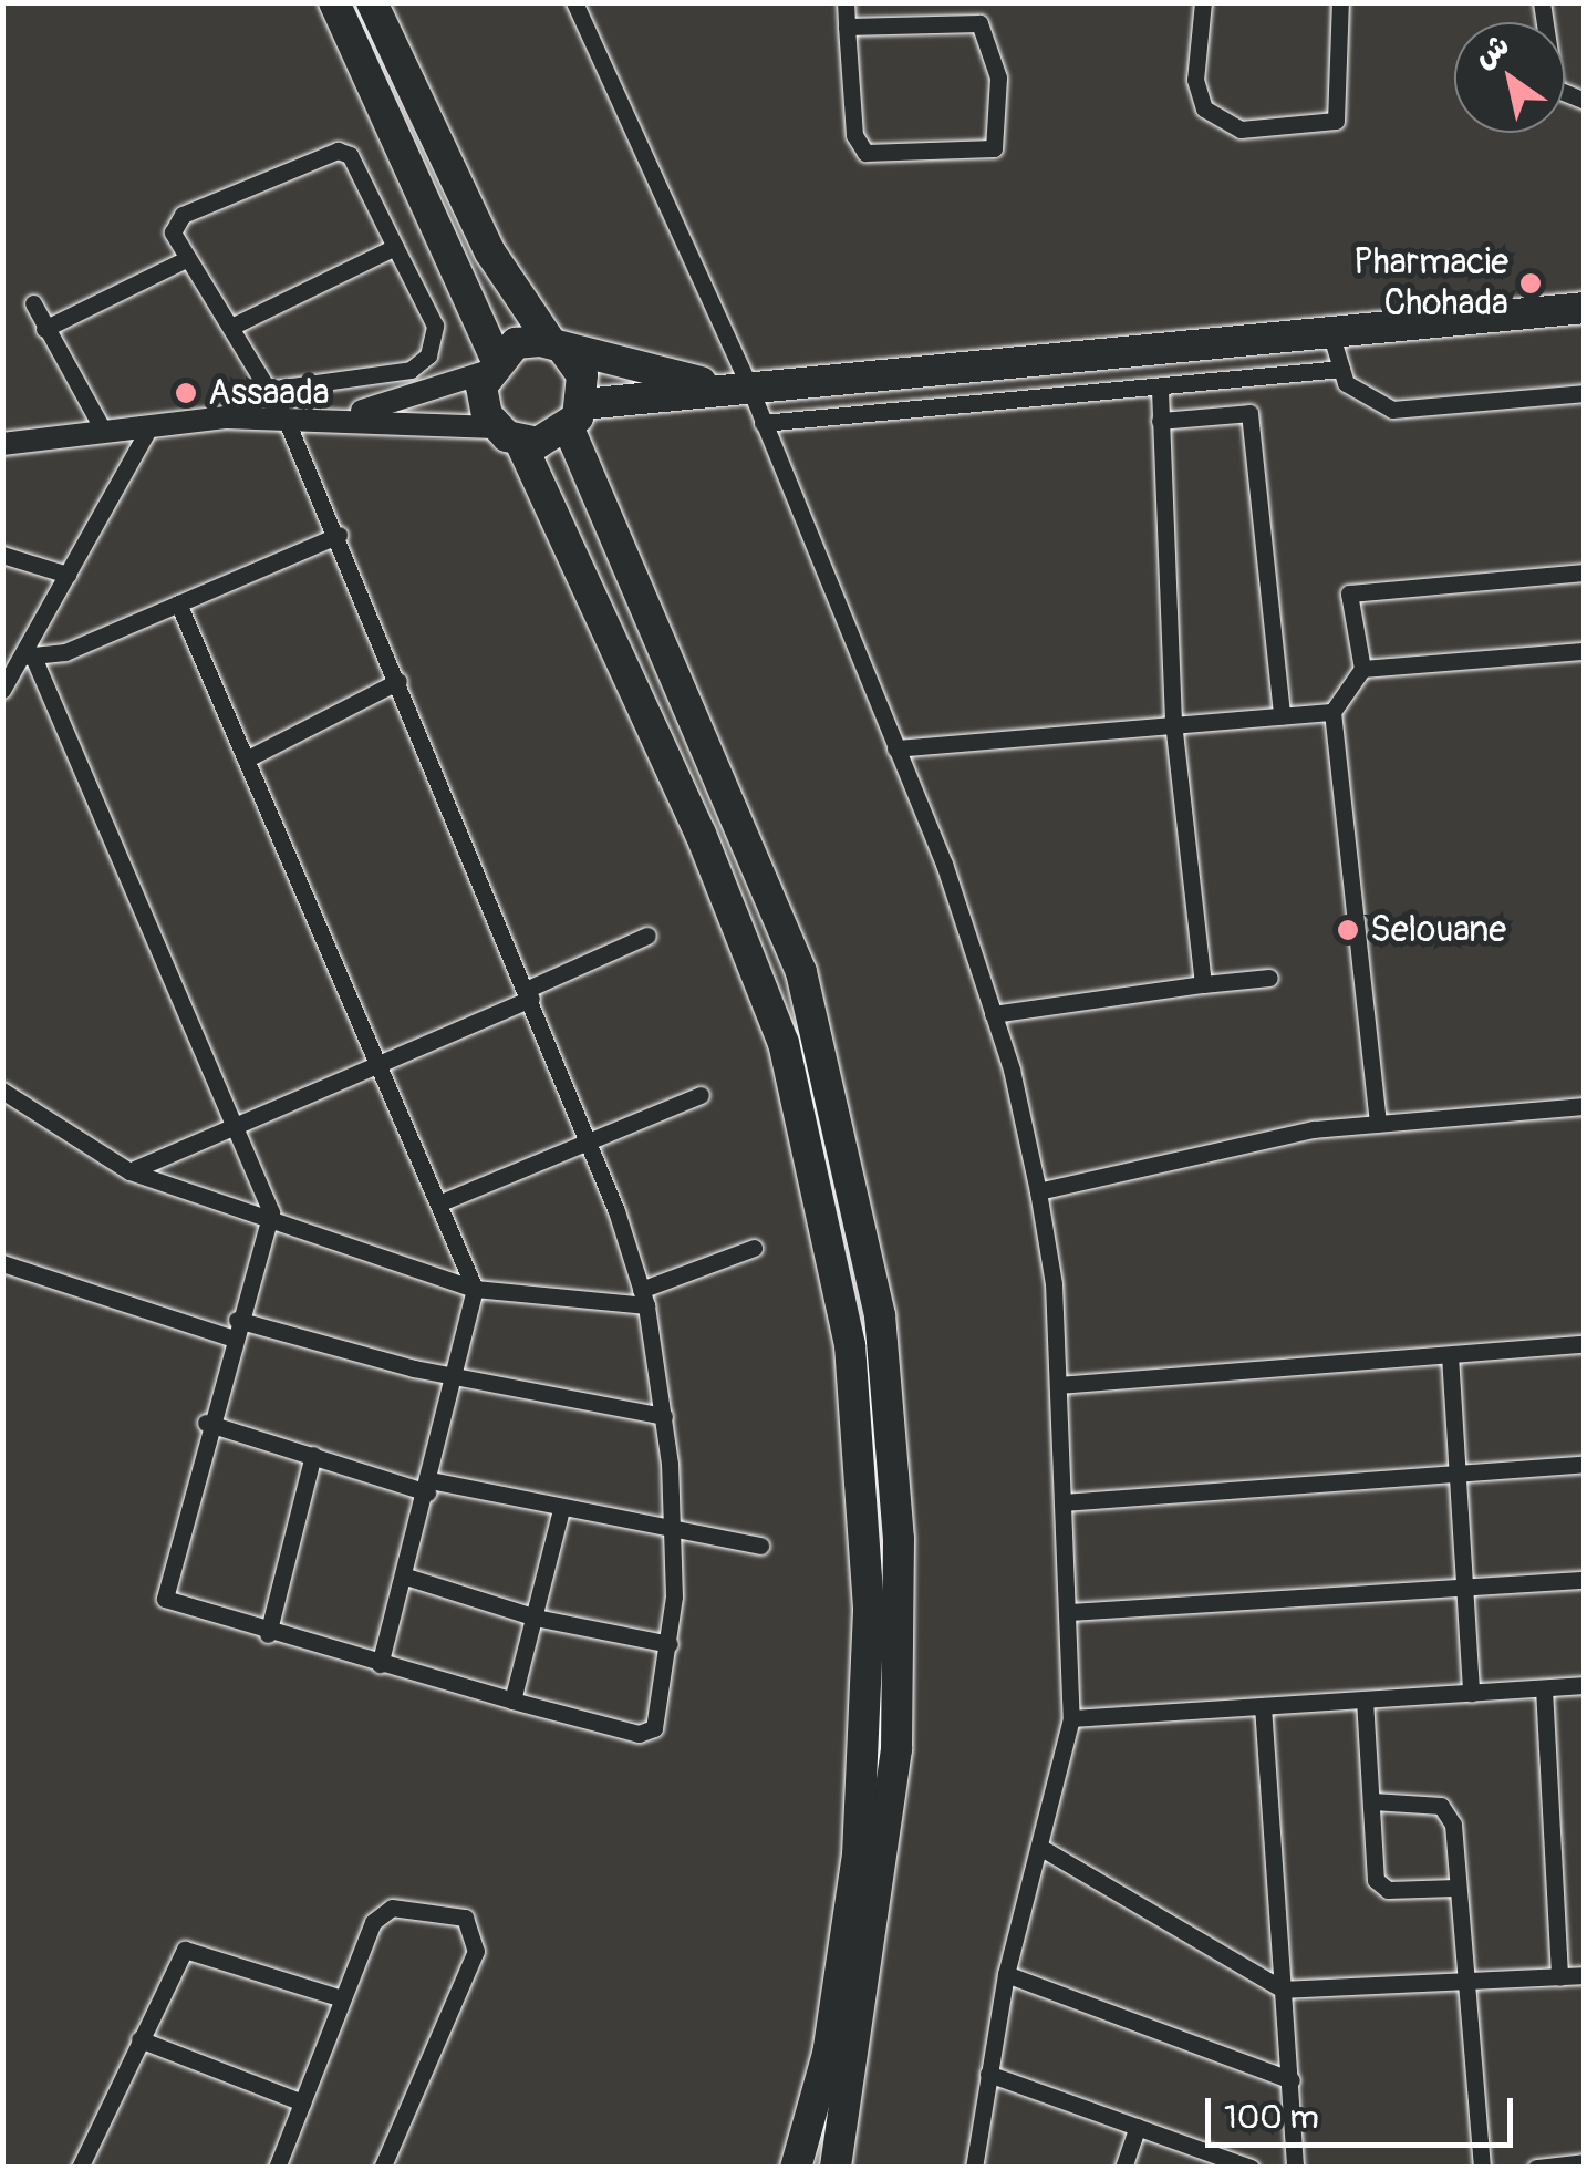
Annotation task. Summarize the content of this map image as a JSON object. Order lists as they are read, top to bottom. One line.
{"places":["Pharmacie Chohada","Assaada","Selouane"],"scale_bar":"100 m","north":"top left"}
